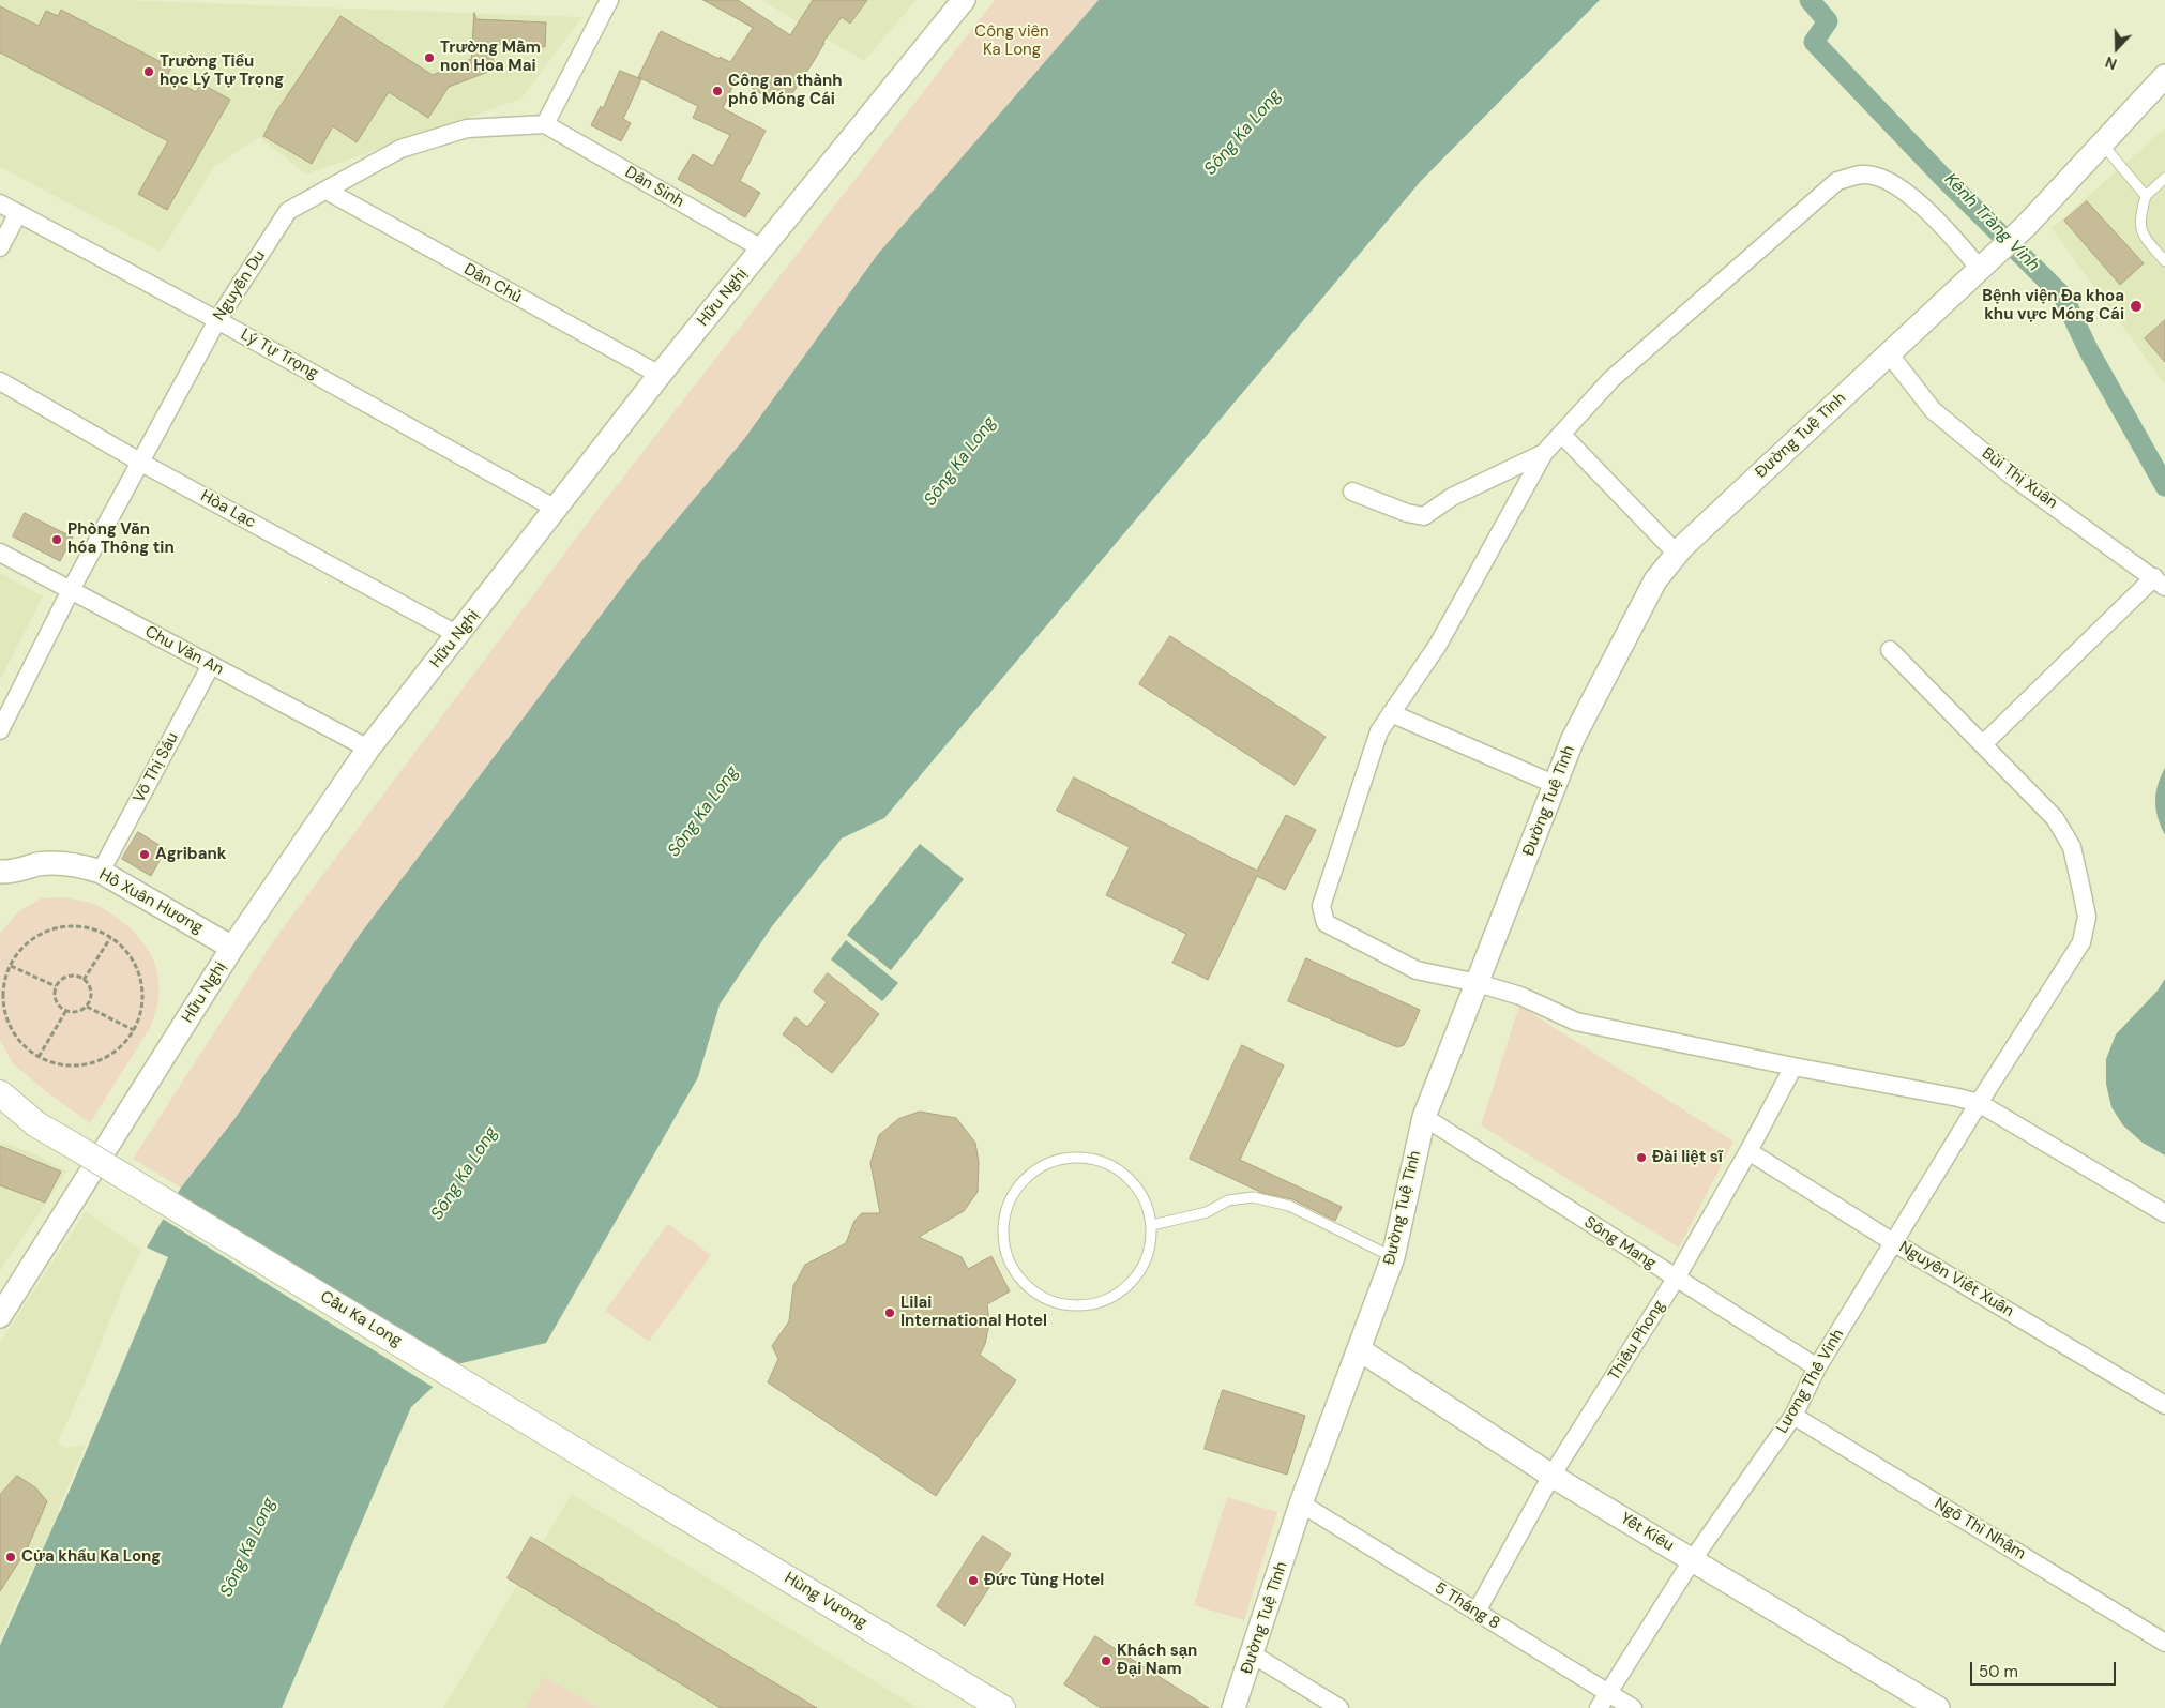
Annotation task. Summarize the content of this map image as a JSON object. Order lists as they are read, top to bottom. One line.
{"streets":{"main road":["Cầu Ka Long","Hùng Vương"],"street":["Dân Sinh","Dân Chủ","Nguyễn Du","Hữu Nghị","Lý Tự Trọng","Đường Tuệ Tĩnh","Bùi Thị Xuân","Hòa Lạc","Chu Văn An","Võ Thị Sáu","Hồ Xuân Hương","Sông Mang","Nguyễn Viết Xuân","Thiếu Phong","Lương Thế Vinh","Ngô Thì Nhậm","Yết Kiêu","5 Tháng 8"]},"crossings":[["Dân Sinh","Nguyễn Du"],["Dân Sinh","Hữu Nghị"],["Dân Chủ","Nguyễn Du"],["Dân Chủ","Hữu Nghị"],["Nguyễn Du","Lý Tự Trọng"],["Nguyễn Du","Hòa Lạc"],["Nguyễn Du","Chu Văn An"],["Hữu Nghị","Lý Tự Trọng"],["Hữu Nghị","Hòa Lạc"],["Hữu Nghị","Chu Văn An"],["Hữu Nghị","Hồ Xuân Hương"],["Đường Tuệ Tĩnh","Bùi Thị Xuân"],["Đường Tuệ Tĩnh","Sông Mang"],["Đường Tuệ Tĩnh","Yết Kiêu"],["Đường Tuệ Tĩnh","5 Tháng 8"],["Chu Văn An","Võ Thị Sáu"],["Võ Thị Sáu","Hồ Xuân Hương"],["Sông Mang","Thiếu Phong"],["Sông Mang","Lương Thế Vinh"],["Nguyễn Viết Xuân","Thiếu Phong"],["Nguyễn Viết Xuân","Lương Thế Vinh"],["Cầu Ka Long","Hùng Vương"],["Thiếu Phong","Yết Kiêu"],["Thiếu Phong","5 Tháng 8"],["Lương Thế Vinh","Ngô Thì Nhậm"],["Lương Thế Vinh","Yết Kiêu"],["Lương Thế Vinh","5 Tháng 8"]],"water":["Sông Ka Long","Kênh Tràng Vinh"],"parks":["Công viên Ka Long"],"places":["Trường Mầm non Hoa Mai","Trường Tiểu học Lý Tự Trọng","Công an thành phố Móng Cái","Bệnh viện Đa khoa khu vực Móng Cái","Phòng Văn hóa Thông tin","Agribank","Đài liệt sĩ","Lilai International Hotel","Cửa khẩu Ka Long","Đức Tùng Hotel","Khách sạn Đại Nam"],"scale_bar":"50 m","north":"bottom"}
